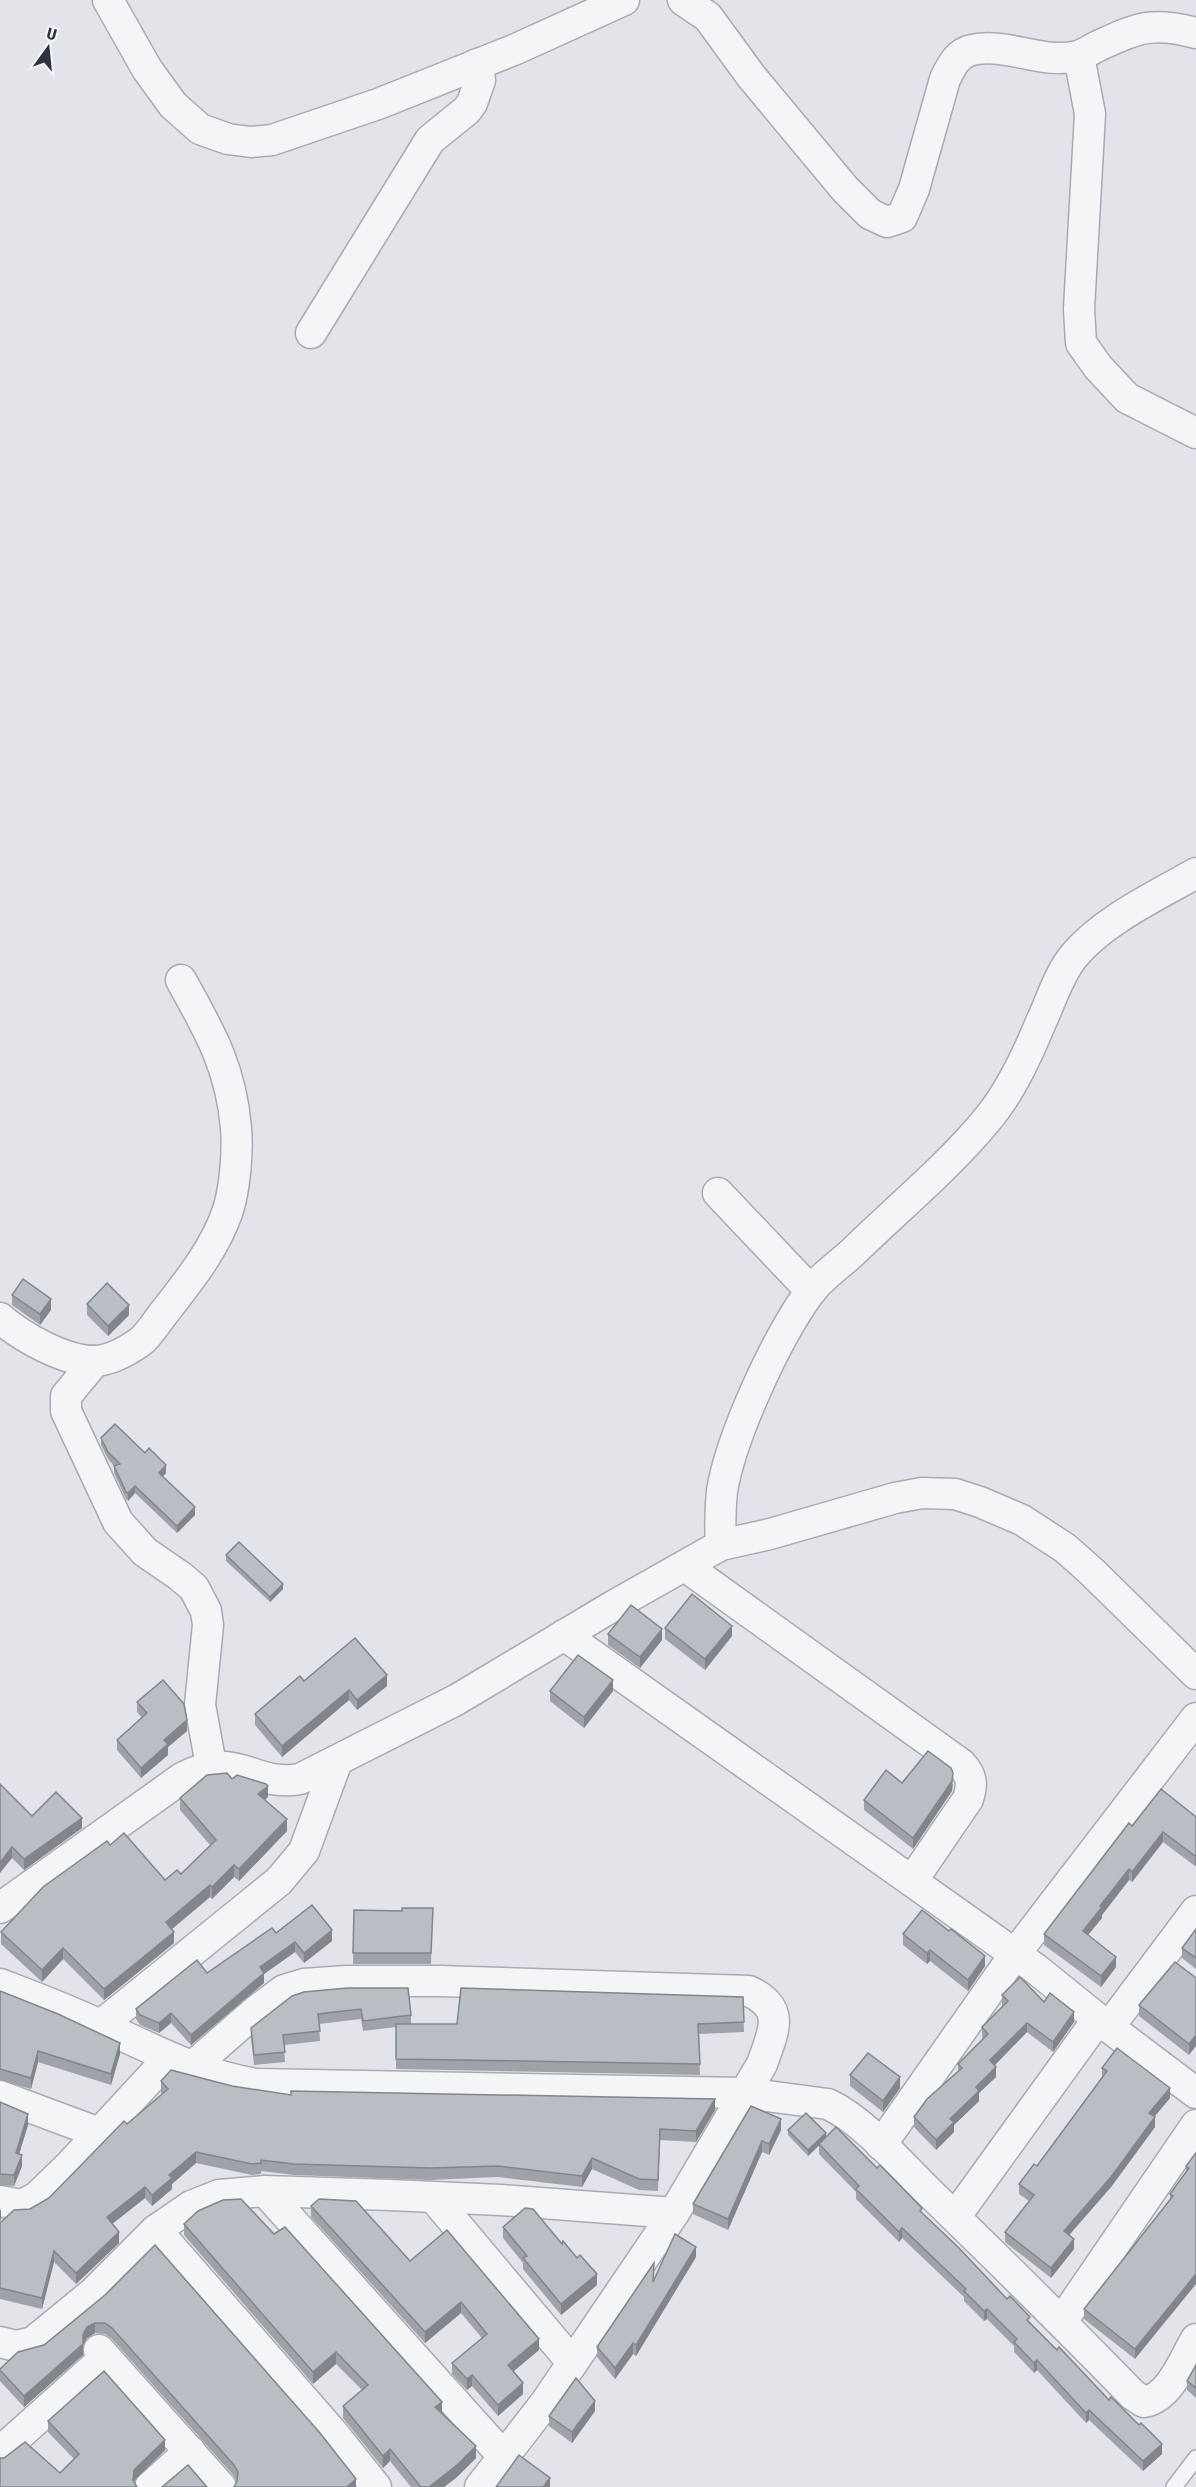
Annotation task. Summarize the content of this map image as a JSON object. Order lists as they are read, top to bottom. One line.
{"north":"top"}
